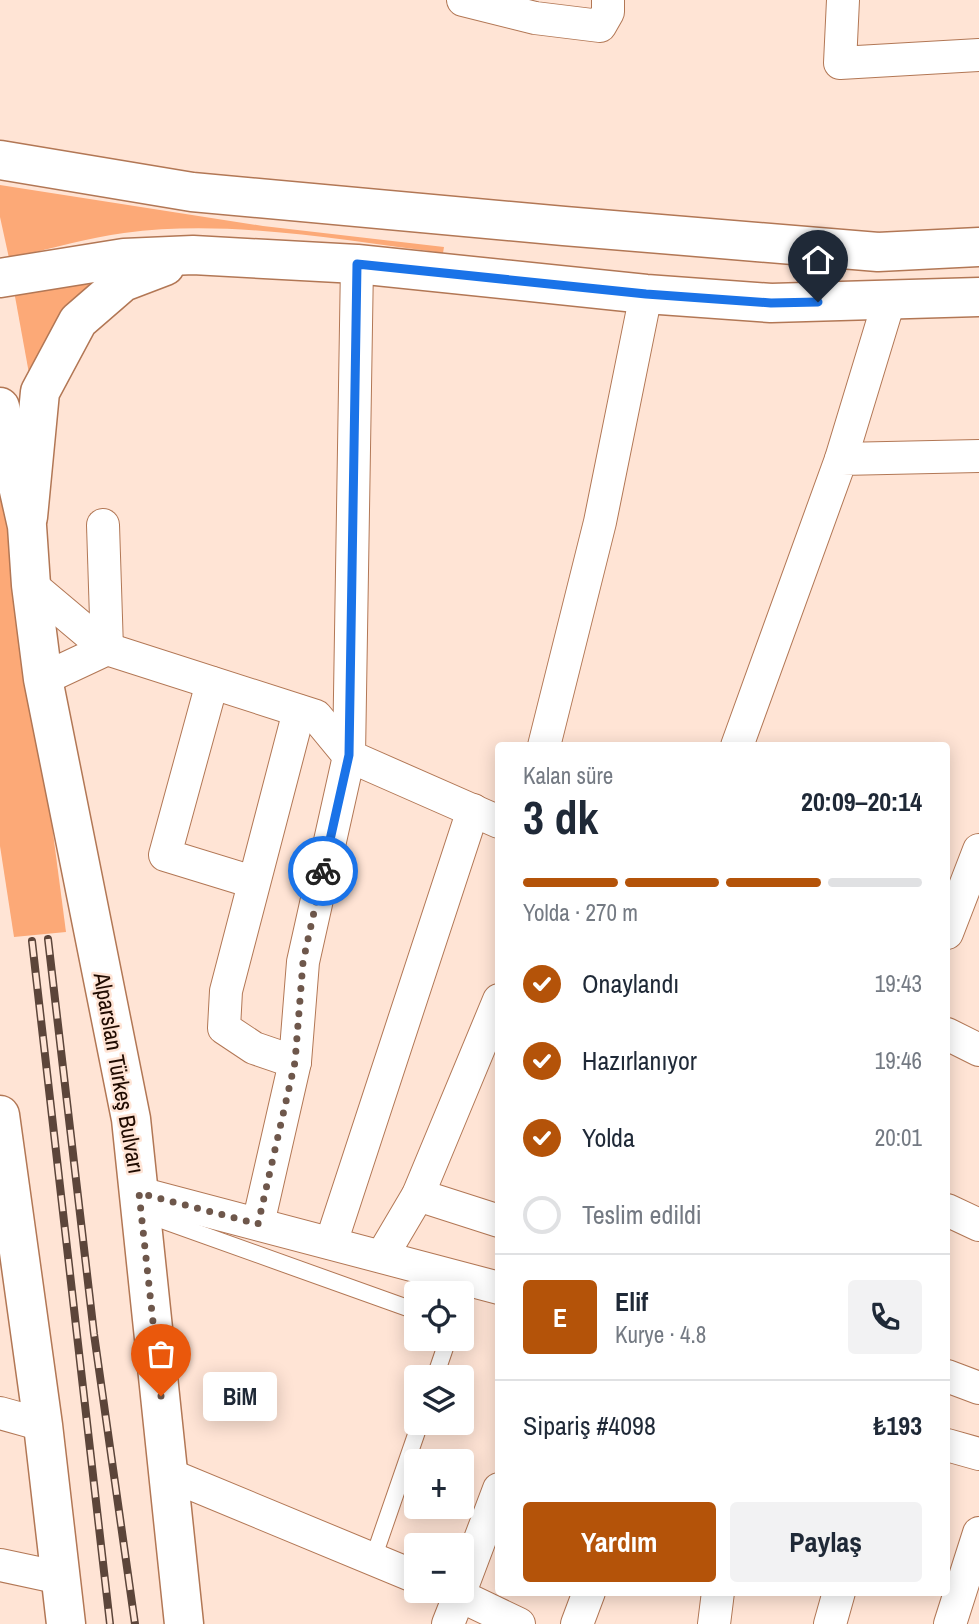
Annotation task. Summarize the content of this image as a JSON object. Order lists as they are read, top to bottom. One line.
{"streets":{"main road":["Alparslan Türkeş Bulvarı"]},"places":["BiM"],"page":{"heading":["3 dk","Kalan süre","20:09–20:14"],"panel":["Elif","Kurye · 4.8","Sipariş #4098","₺193"],"bar":"Yolda · 270 m","list":[["Onaylandı","19:43"],["Hazırlanıyor","19:46"],["Yolda","20:01"],"Teslim edildi"],"round":"E","map_buttons":["+","−"],"bubble":"BiM","buttons":["Yardım","Paylaş"]}}
